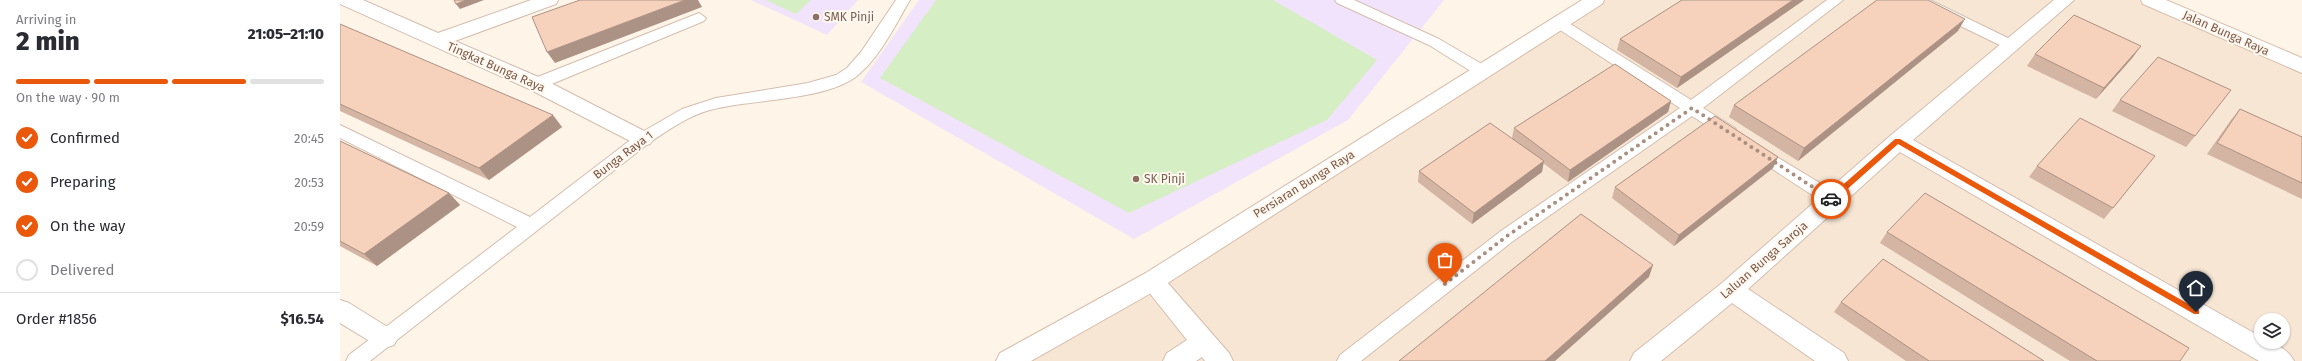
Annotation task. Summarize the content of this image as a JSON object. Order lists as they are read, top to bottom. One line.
{"streets":{"street":["Jalan Bunga Raya","Tingkat Bunga Raya","Persiaran Bunga Raya","Laluan Bunga Saroja"],"lane":["Bunga Raya 1"]},"crossings":[["Tingkat Bunga Raya","Bunga Raya 1"]],"places":["SMK Pinji","SK Pinji"],"page":{"heading":["2 min","Arriving in","21:05–21:10"],"panel":["Order #1856","$16.54"],"bar":"On the way · 90 m","list":[["Confirmed","20:45"],["Preparing","20:53"],["On the way","20:59"],"Delivered"]}}
